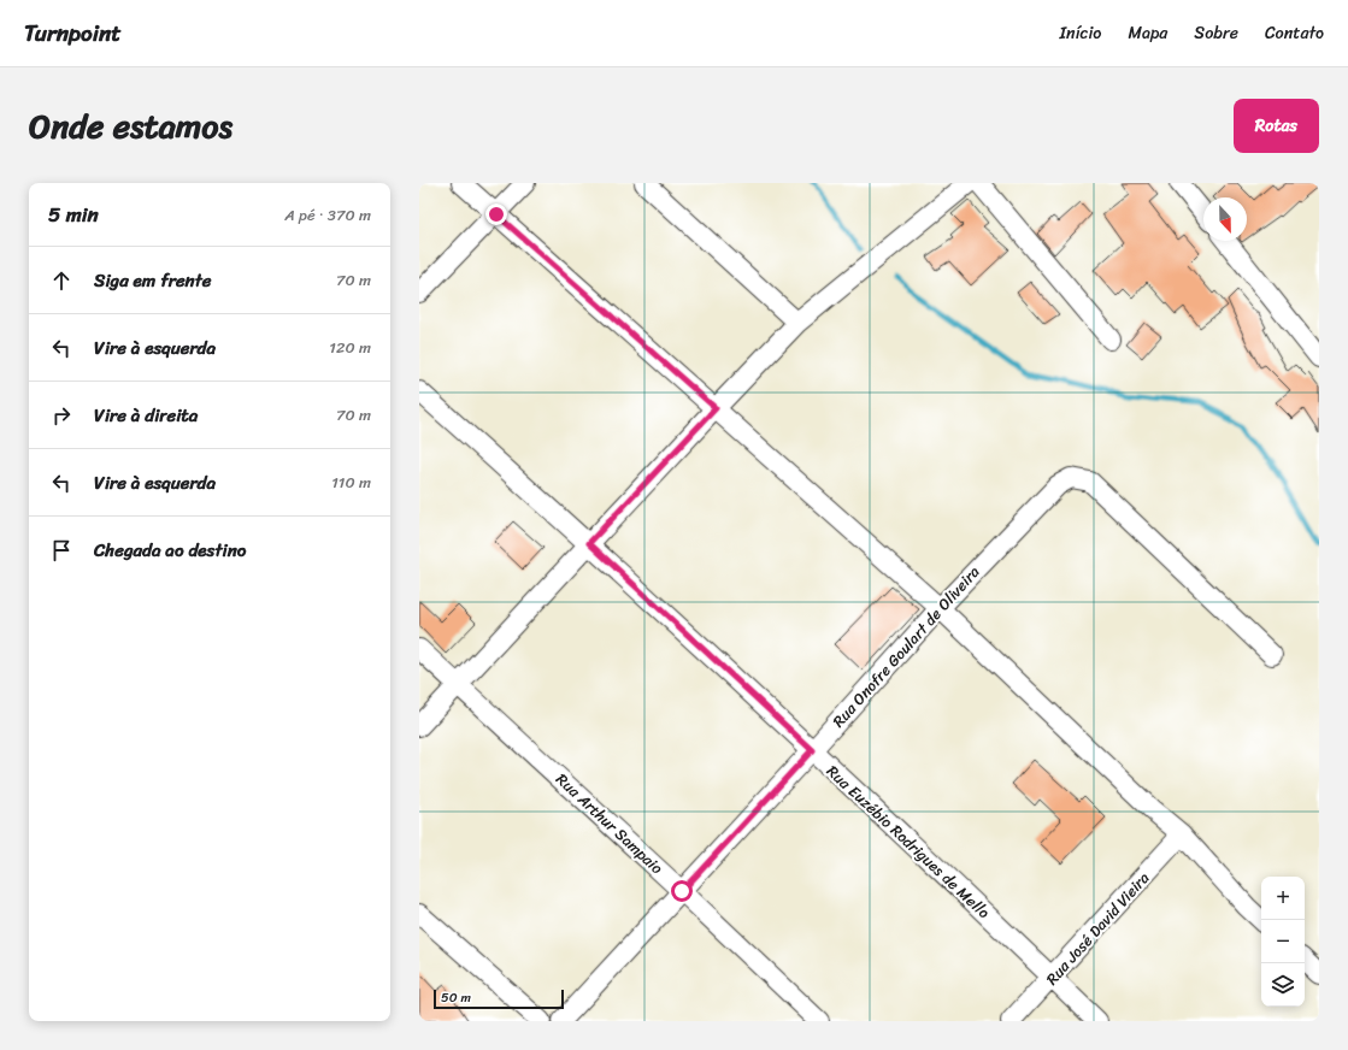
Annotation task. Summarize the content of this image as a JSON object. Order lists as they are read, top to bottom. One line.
{"streets":{"street":["Rua Onofre Goulart de Oliveira","Rua Arthur Sampaio","Rua Euzébio Rodrigues de Mello","Rua José David Vieira"]},"crossings":[["Rua Onofre Goulart de Oliveira","Rua Arthur Sampaio"],["Rua Onofre Goulart de Oliveira","Rua Euzébio Rodrigues de Mello"],["Rua Euzébio Rodrigues de Mello","Rua José David Vieira"]],"scale_bar":"50 m","north":"bottom","page":{"header":"Turnpoint","nav":["Início","Mapa","Sobre","Contato"],"title":"Onde estamos","buttons":"Rotas","heading":["5 min","A pé · 370 m"],"list":[["Siga em frente","70 m"],["Vire à esquerda","120 m"],["Vire à direita","70 m"],["Vire à esquerda","110 m"],"Chegada ao destino"],"map_buttons":["+","−"],"scale":"50 m"}}
